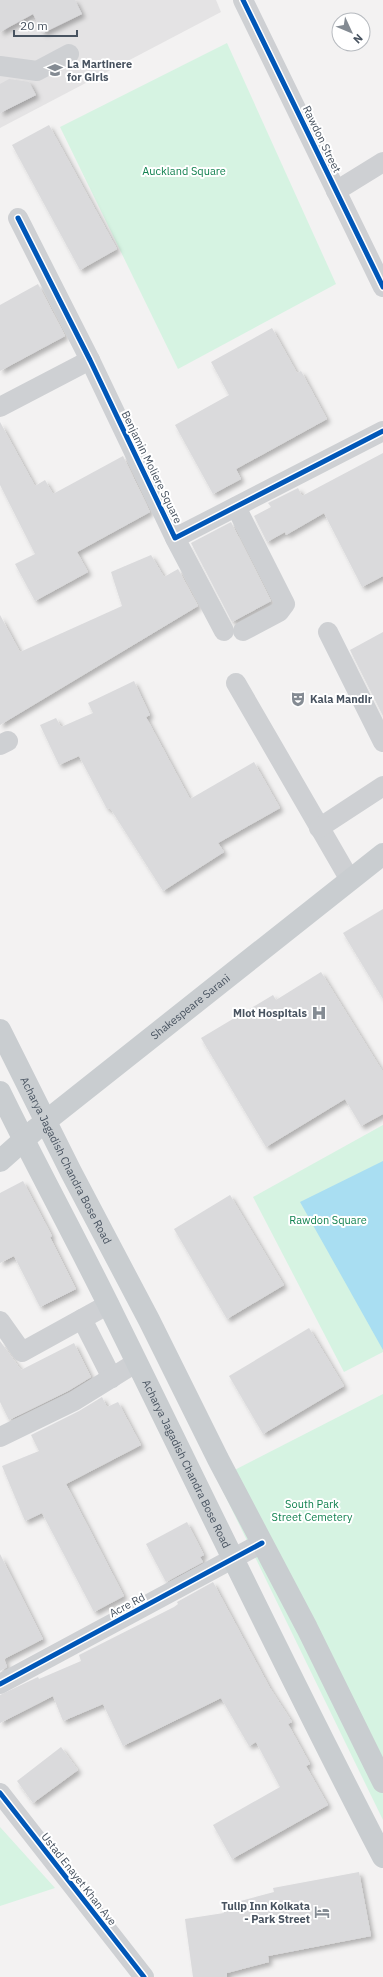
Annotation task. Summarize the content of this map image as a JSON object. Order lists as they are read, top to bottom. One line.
{"streets":{"main road":["Shakespeare Sarani","Acharya Jagadish Chandra Bose Road"],"street":["Rawdon Street","Benjamin Moliere Square","Acre Rd","Ustad Enayet Khan Ave"]},"crossings":[["Shakespeare Sarani","Acharya Jagadish Chandra Bose Road"],["Acharya Jagadish Chandra Bose Road","Acre Rd"]],"parks":["Auckland Square","Rawdon Square","South Park Street Cemetery"],"places":{"school or university":["La Martinere for Girls"],"theatre":["Kala Mandir"],"hospital":["Miot Hospitals"],"hotel":["Tulip Inn Kolkata - Park Street"]},"scale_bar":"20 m","north":"bottom right"}
